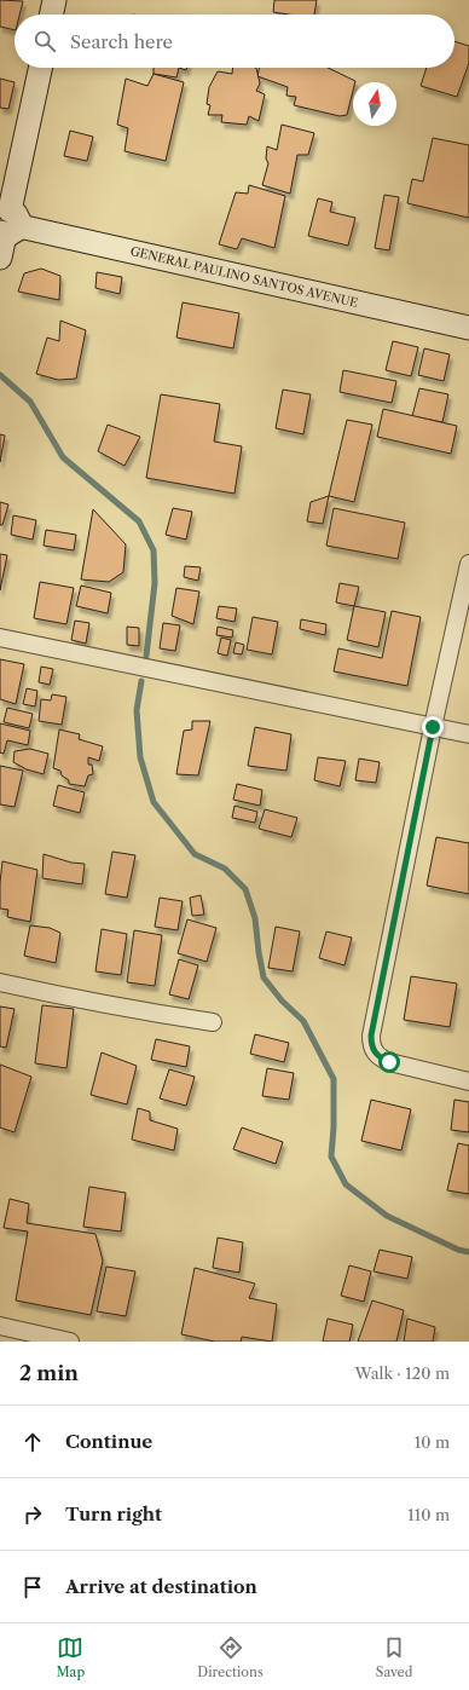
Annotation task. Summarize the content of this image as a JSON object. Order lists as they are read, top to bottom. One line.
{"streets":{"main road":["GENERAL PAULINO SANTOS AVENUE"]},"north":"top","page":{"search":"Search here","heading":["2 min","Walk · 120 m"],"list":[["Continue","10 m"],["Turn right","110 m"],"Arrive at destination"],"nav":["Map","Directions","Saved"]}}
